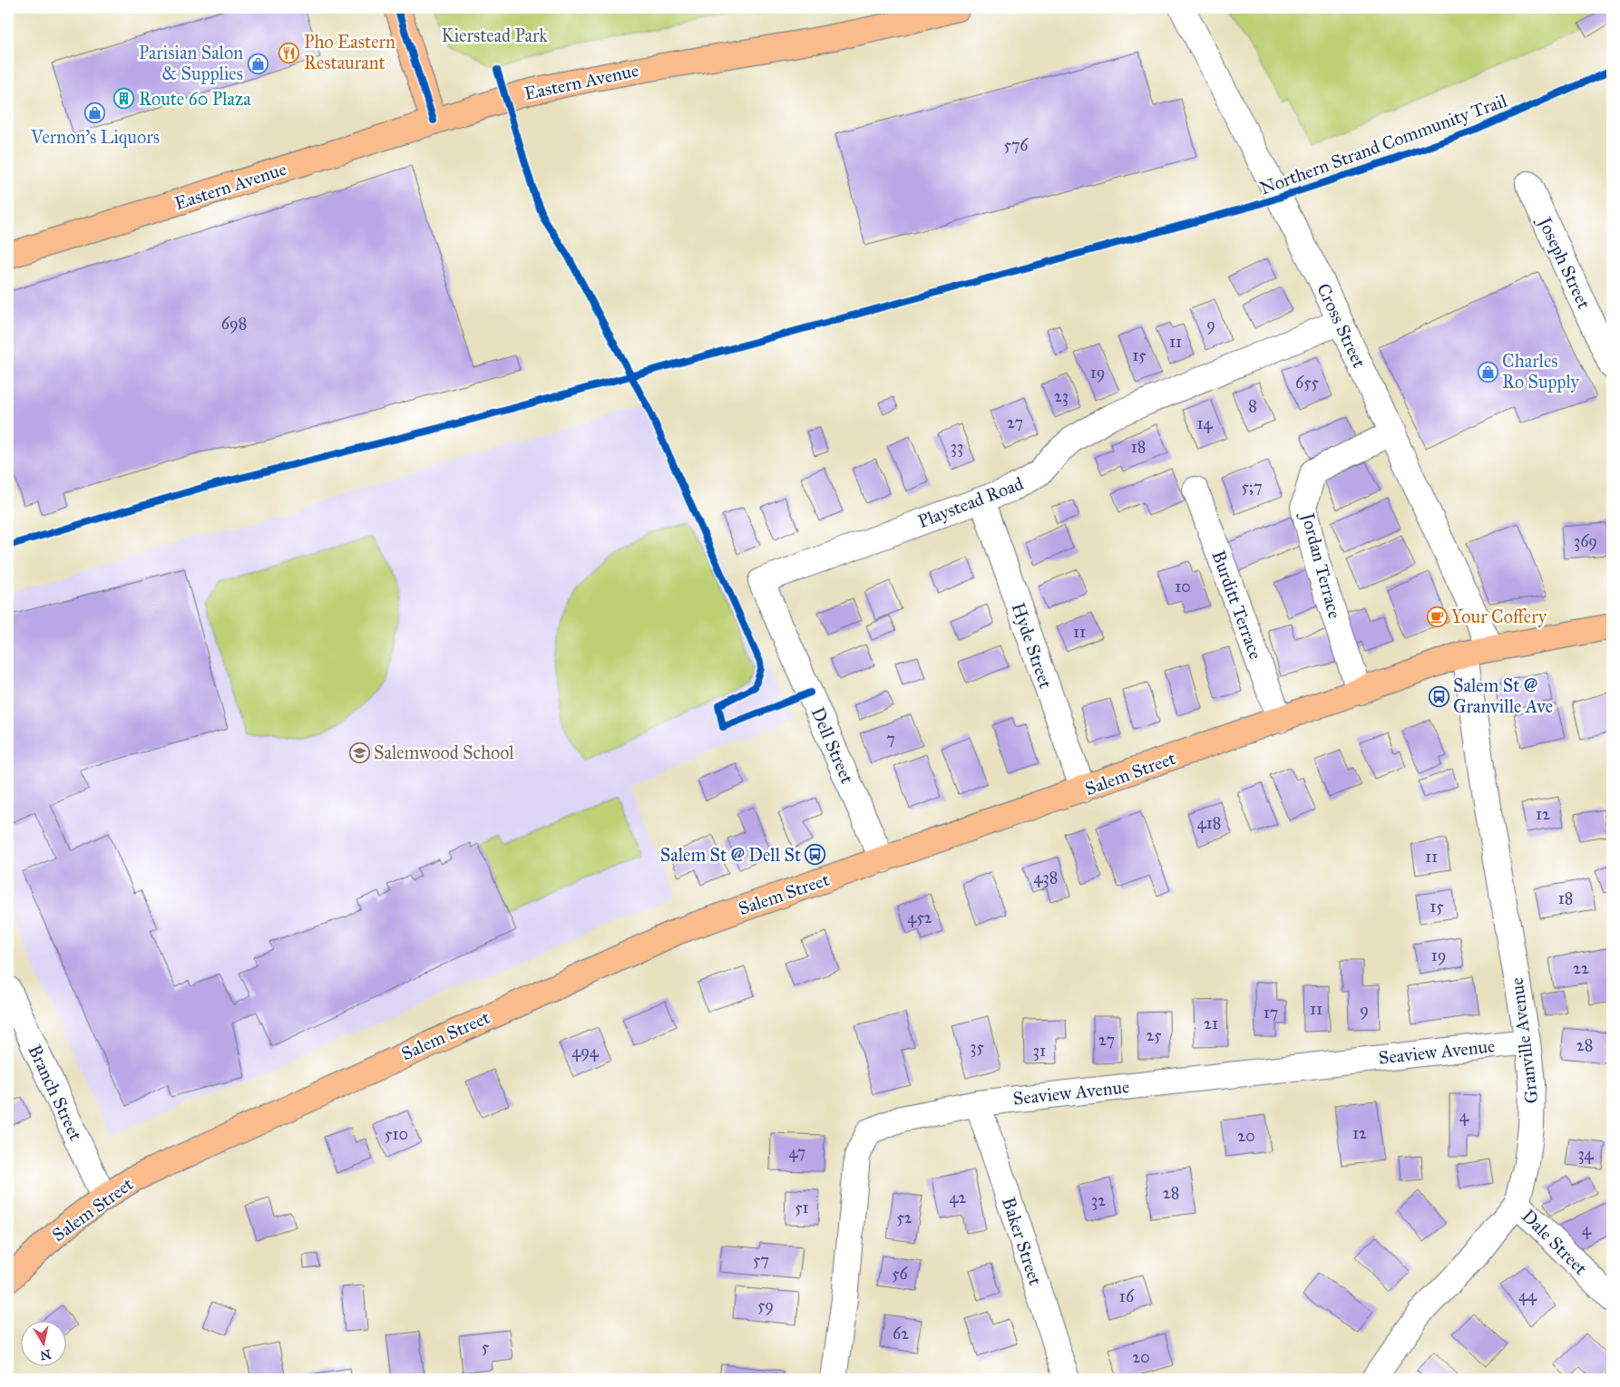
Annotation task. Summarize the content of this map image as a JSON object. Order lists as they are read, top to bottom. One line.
{"streets":{"main road":["Eastern Avenue","Salem Street"],"street":["Joseph Street","Cross Street","Playstead Road","Jordan Terrace","Burditt Terrace","Hyde Street","Dell Street","Granville Avenue","Seaview Avenue","Branch Street","Baker Street","Dale Street"],"cycle path":["Northern Strand Community Trail"]},"crossings":[["Cross Street","Playstead Road"],["Cross Street","Jordan Terrace"],["Cross Street","Salem Street"],["Playstead Road","Hyde Street"],["Playstead Road","Dell Street"],["Jordan Terrace","Salem Street"],["Burditt Terrace","Salem Street"],["Hyde Street","Salem Street"],["Dell Street","Salem Street"],["Salem Street","Granville Avenue"],["Salem Street","Branch Street"],["Granville Avenue","Seaview Avenue"],["Granville Avenue","Dale Street"],["Seaview Avenue","Baker Street"]],"parks":["Kierstead Park"],"places":{"restaurant":["Pho Eastern Restaurant"],"shop":["Parisian Salon & Supplies","Vernon's Liquors","Charles Ro Supply"],"building":["Route 60 Plaza"],"cafe":["Your Coffery"],"bus stop":["Salem St @ Granville Ave","Salem St @ Dell St"],"school or university":["Salemwood School"]},"house_numbers":["576","698","9","11","15","19","655","23","8","27","14","33","18","5;7","369","10","11","7","12","418","11","438","18","15","452","19","22","11","9","17","21","25","27","28","35","31","494","4","12","510","20","47","34","28","42","32","51","52","4","57","56","44","16","59","62","5","20"],"north":"bottom"}
